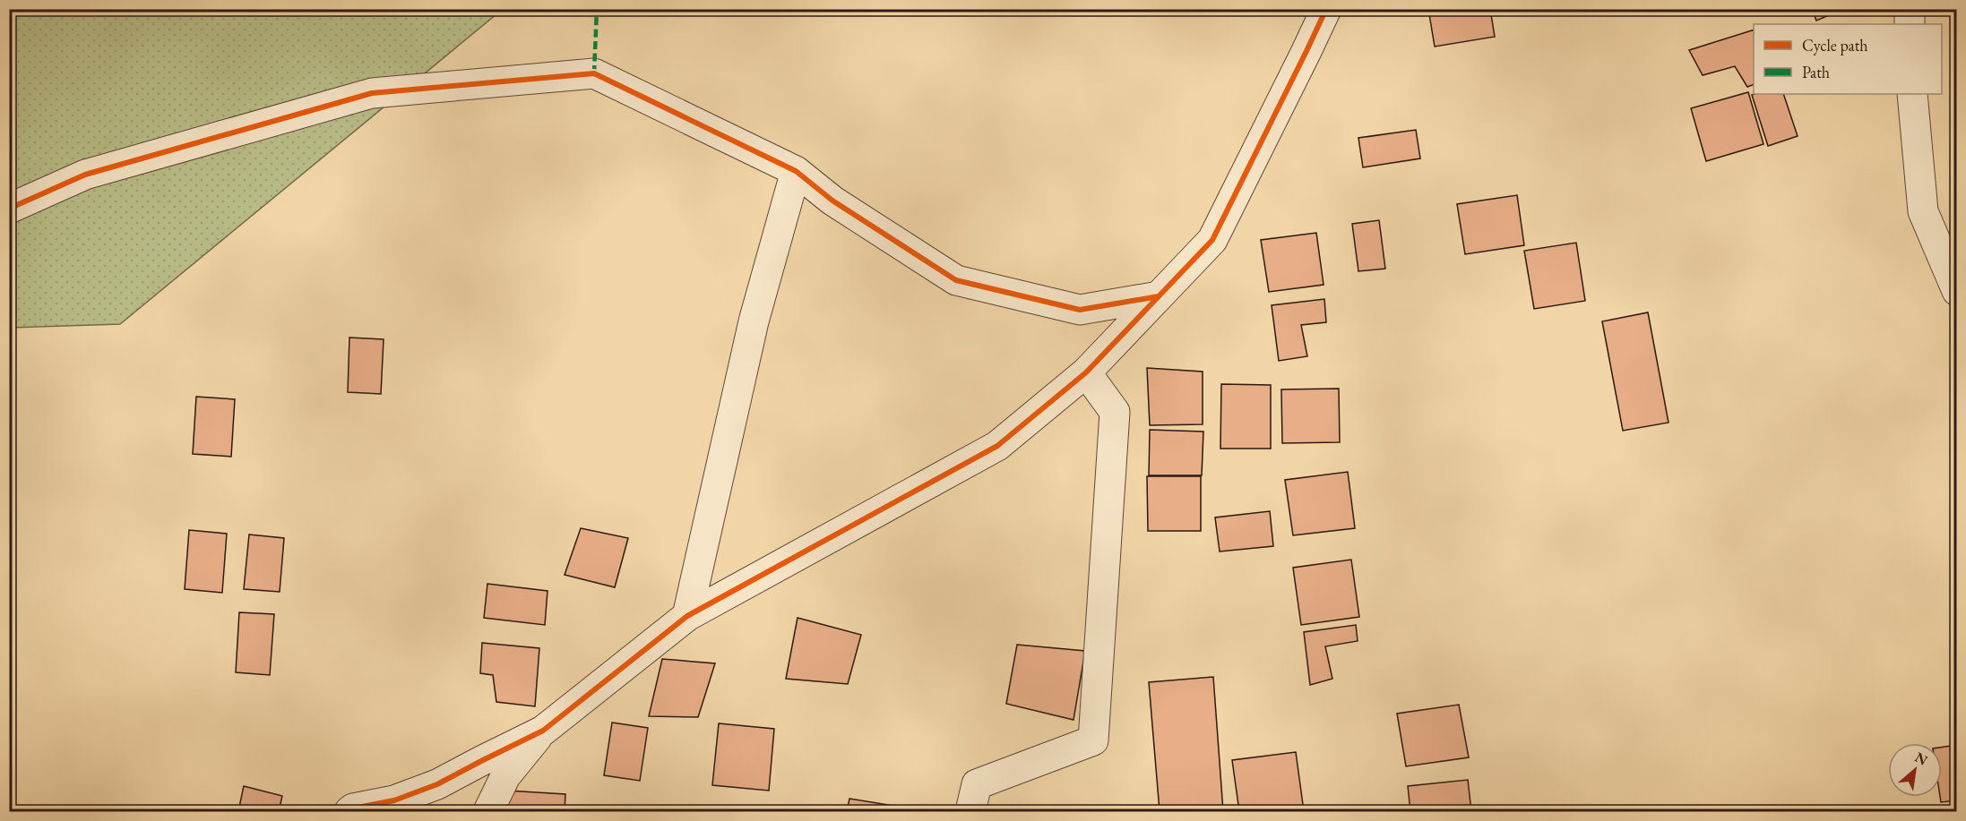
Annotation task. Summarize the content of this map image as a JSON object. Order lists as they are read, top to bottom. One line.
{"legend":["Cycle path","Path"],"north":"top right"}
